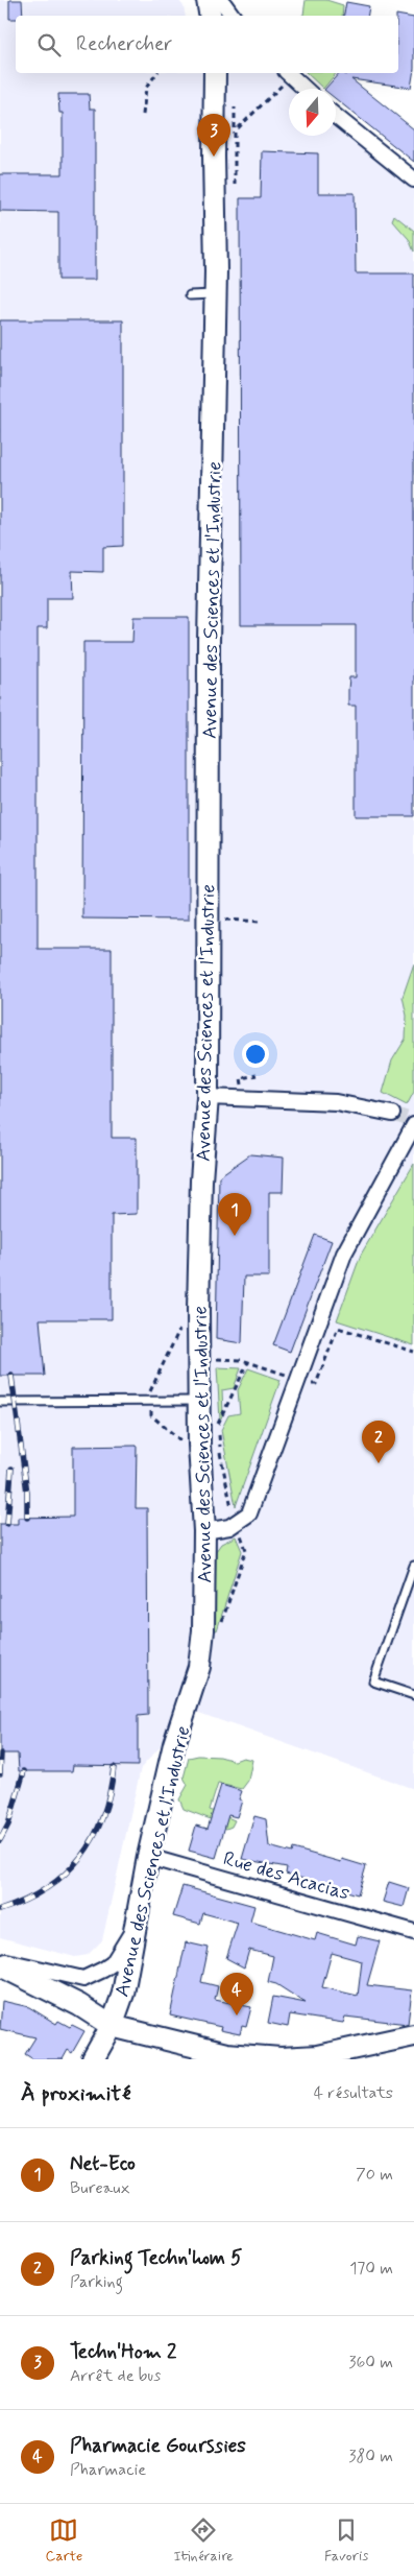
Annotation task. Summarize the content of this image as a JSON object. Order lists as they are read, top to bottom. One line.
{"streets":{"street":["Avenue des Sciences et l'Industrie","Rue des Acacias"]},"crossings":[["Avenue des Sciences et l'Industrie","Rue des Acacias"]],"north":"bottom","page":{"search":"Rechercher","pins":["3","1","2","4"],"heading":["À proximité","4 résultats"],"list":[{"mark":"1","name":"Net-Eco","note":"Bureaux","value":"70 m"},{"mark":"2","name":"Parking Techn'hom 5","note":"Parking","value":"170 m"},{"mark":"3","name":"Techn'Hom 2","note":"Arrêt de bus","value":"360 m"},{"mark":"4","name":"Pharmacie Gourssies","note":"Pharmacie","value":"380 m"}],"nav":["Carte","Itinéraire","Favoris"]}}
